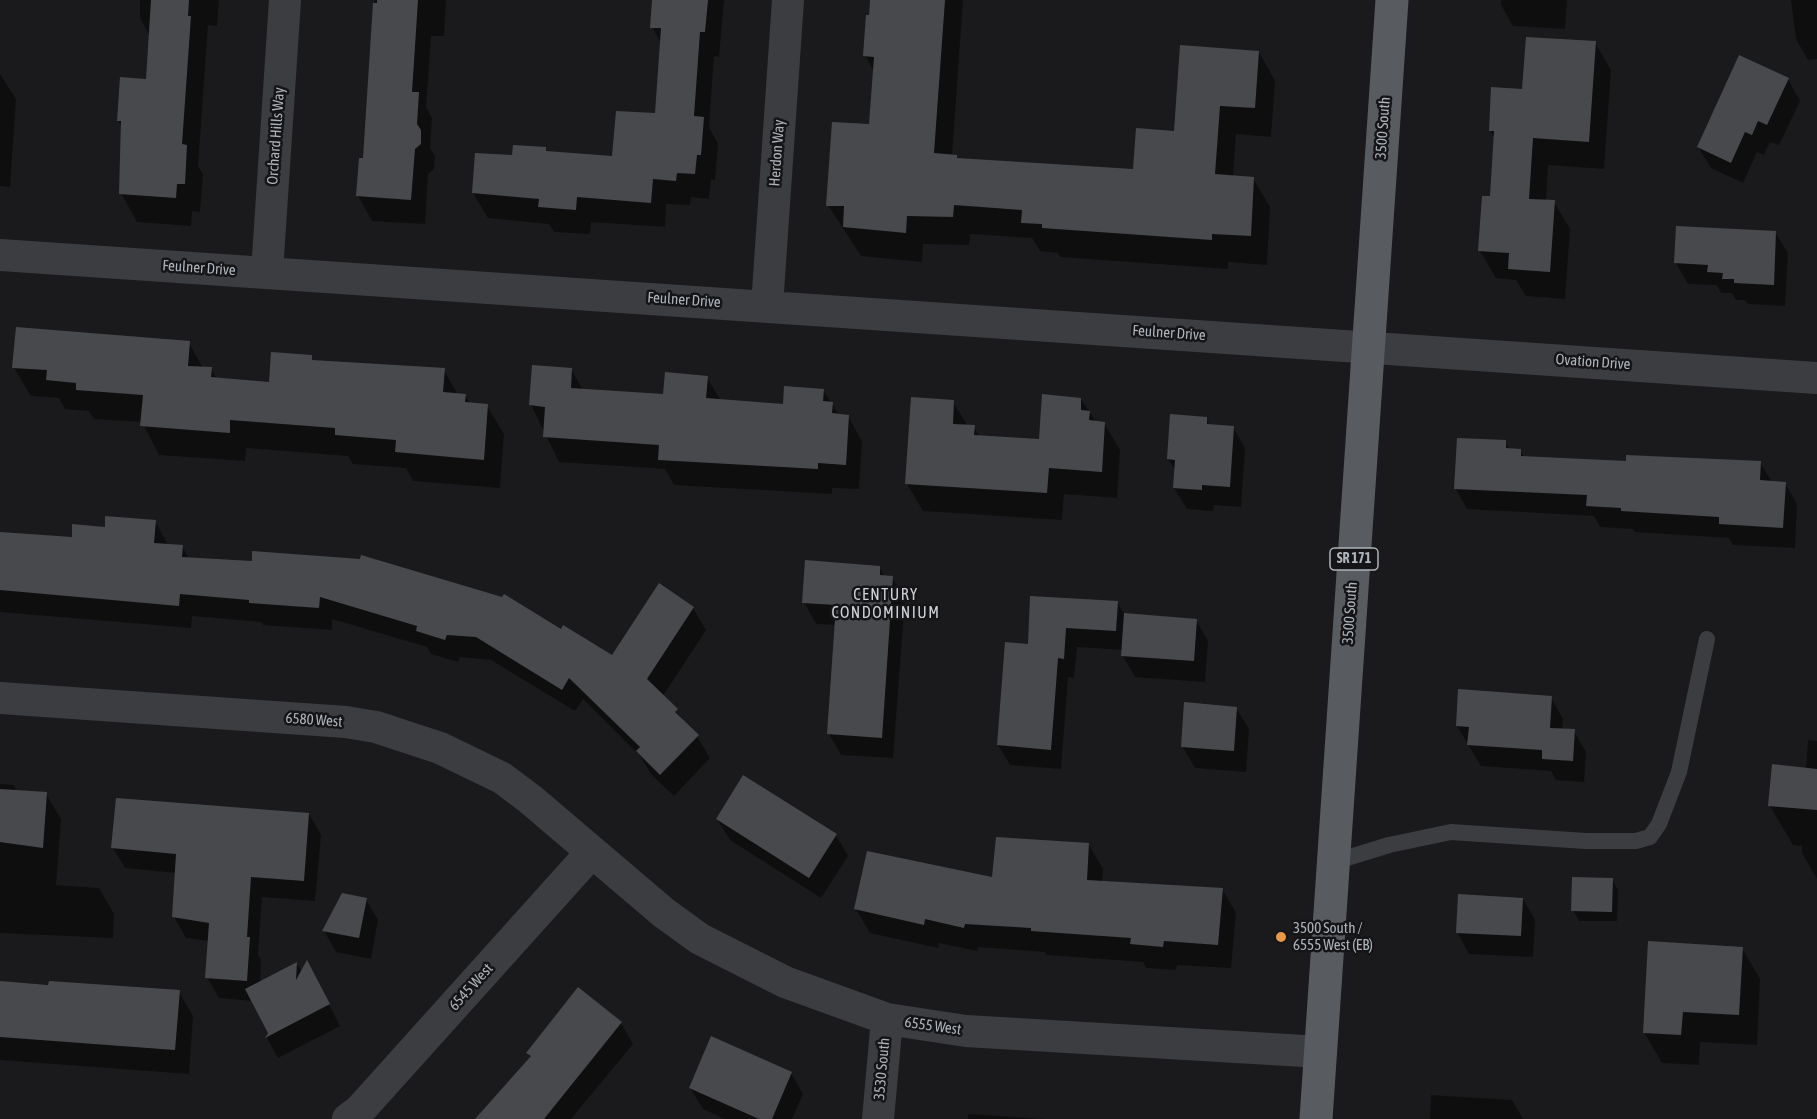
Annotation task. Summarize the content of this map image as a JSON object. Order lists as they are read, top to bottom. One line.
{"streets":{"main road":["3500 South","SR 171"],"street":["Orchard Hills Way","Herdon Way","Feulner Drive","Ovation Drive","6580 West","6545 West","6555 West","3530 South"]},"crossings":[["3500 South","Feulner Drive"],["3500 South","Ovation Drive"],["3500 South","6555 West"],["Orchard Hills Way","Feulner Drive"],["Herdon Way","Feulner Drive"],["Feulner Drive","Ovation Drive"],["6580 West","6545 West"],["6580 West","6555 West"],["6545 West","6555 West"],["6555 West","3530 South"]],"districts":["CENTURY CONDOMINIUM"],"places":["3500 South / 6555 West (EB)"]}
